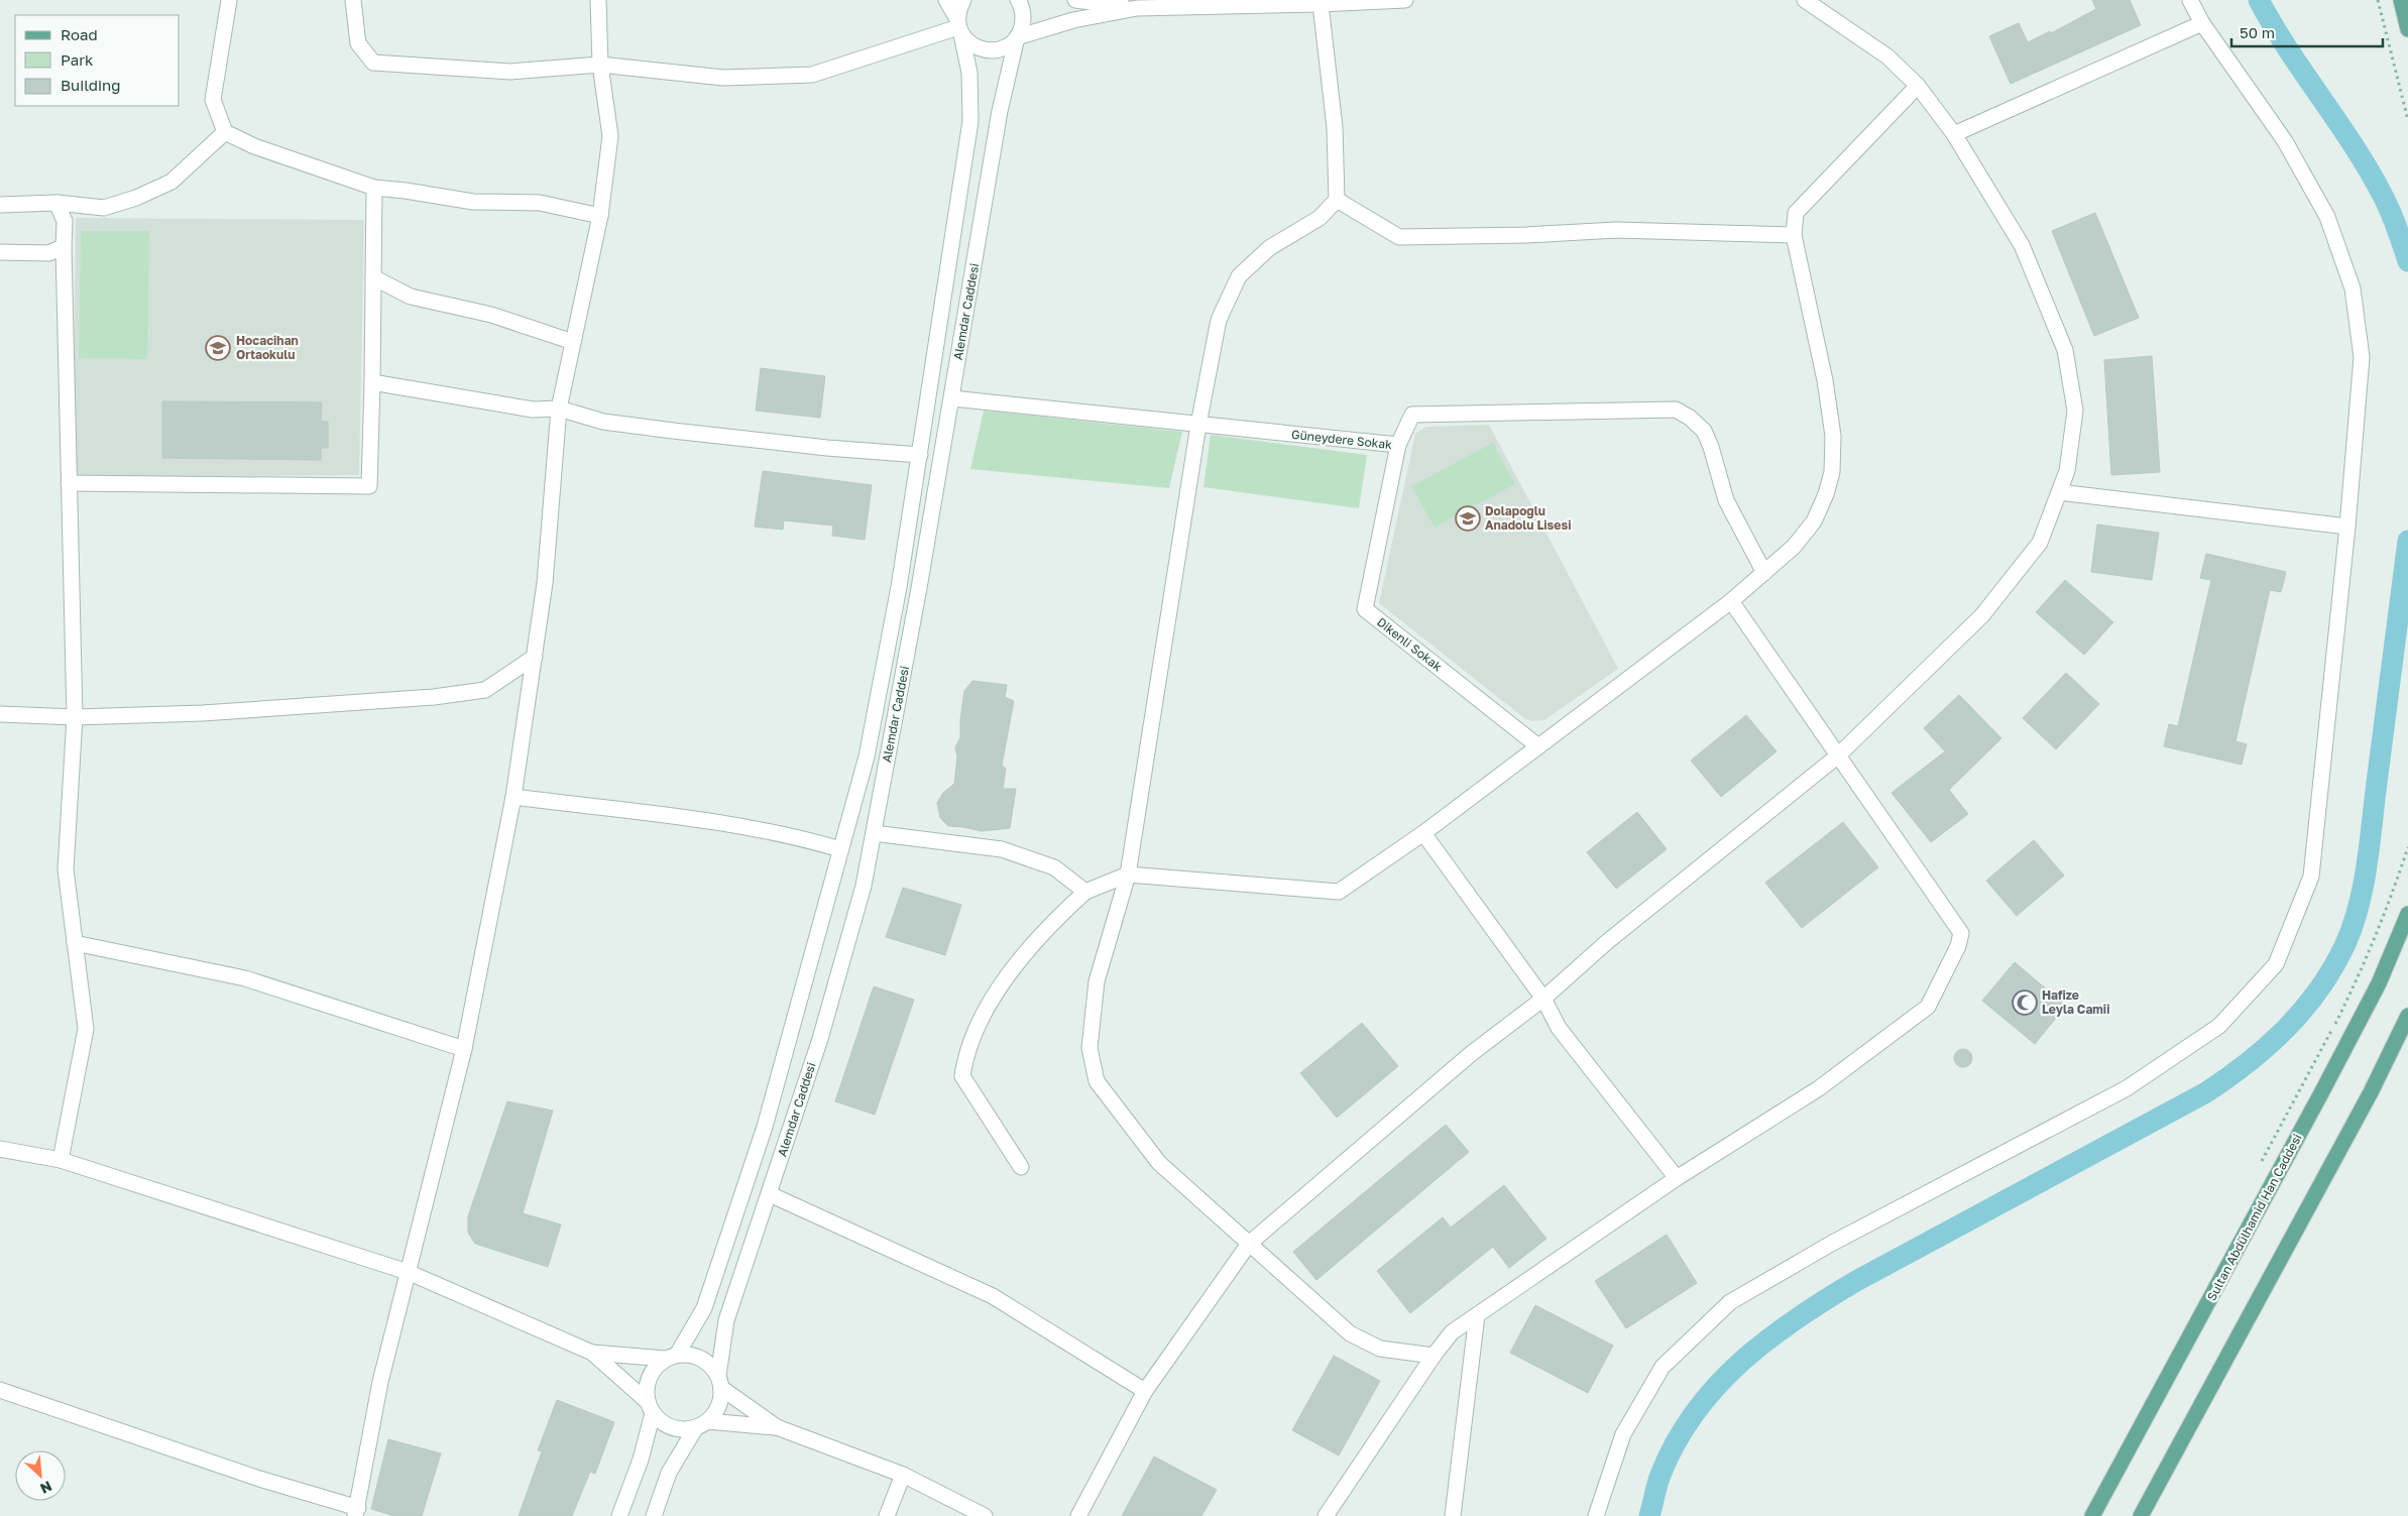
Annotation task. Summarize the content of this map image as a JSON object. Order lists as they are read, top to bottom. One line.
{"streets":{"main road":["Sultan Abdülhamid Han Caddesi"],"street":["Alemdar Caddesi","Güneydere Sokak","Dikenli Sokak"]},"crossings":[["Alemdar Caddesi","Güneydere Sokak"],["Güneydere Sokak","Dikenli Sokak"]],"places":{"school or university":["Hocacihan Ortaokulu","Dolapoğlu Anadolu Lisesi"],"mosque":["Hafize Leyla Camii"]},"legend":["Road","Park","Building"],"scale_bar":"50 m","north":"bottom right"}
